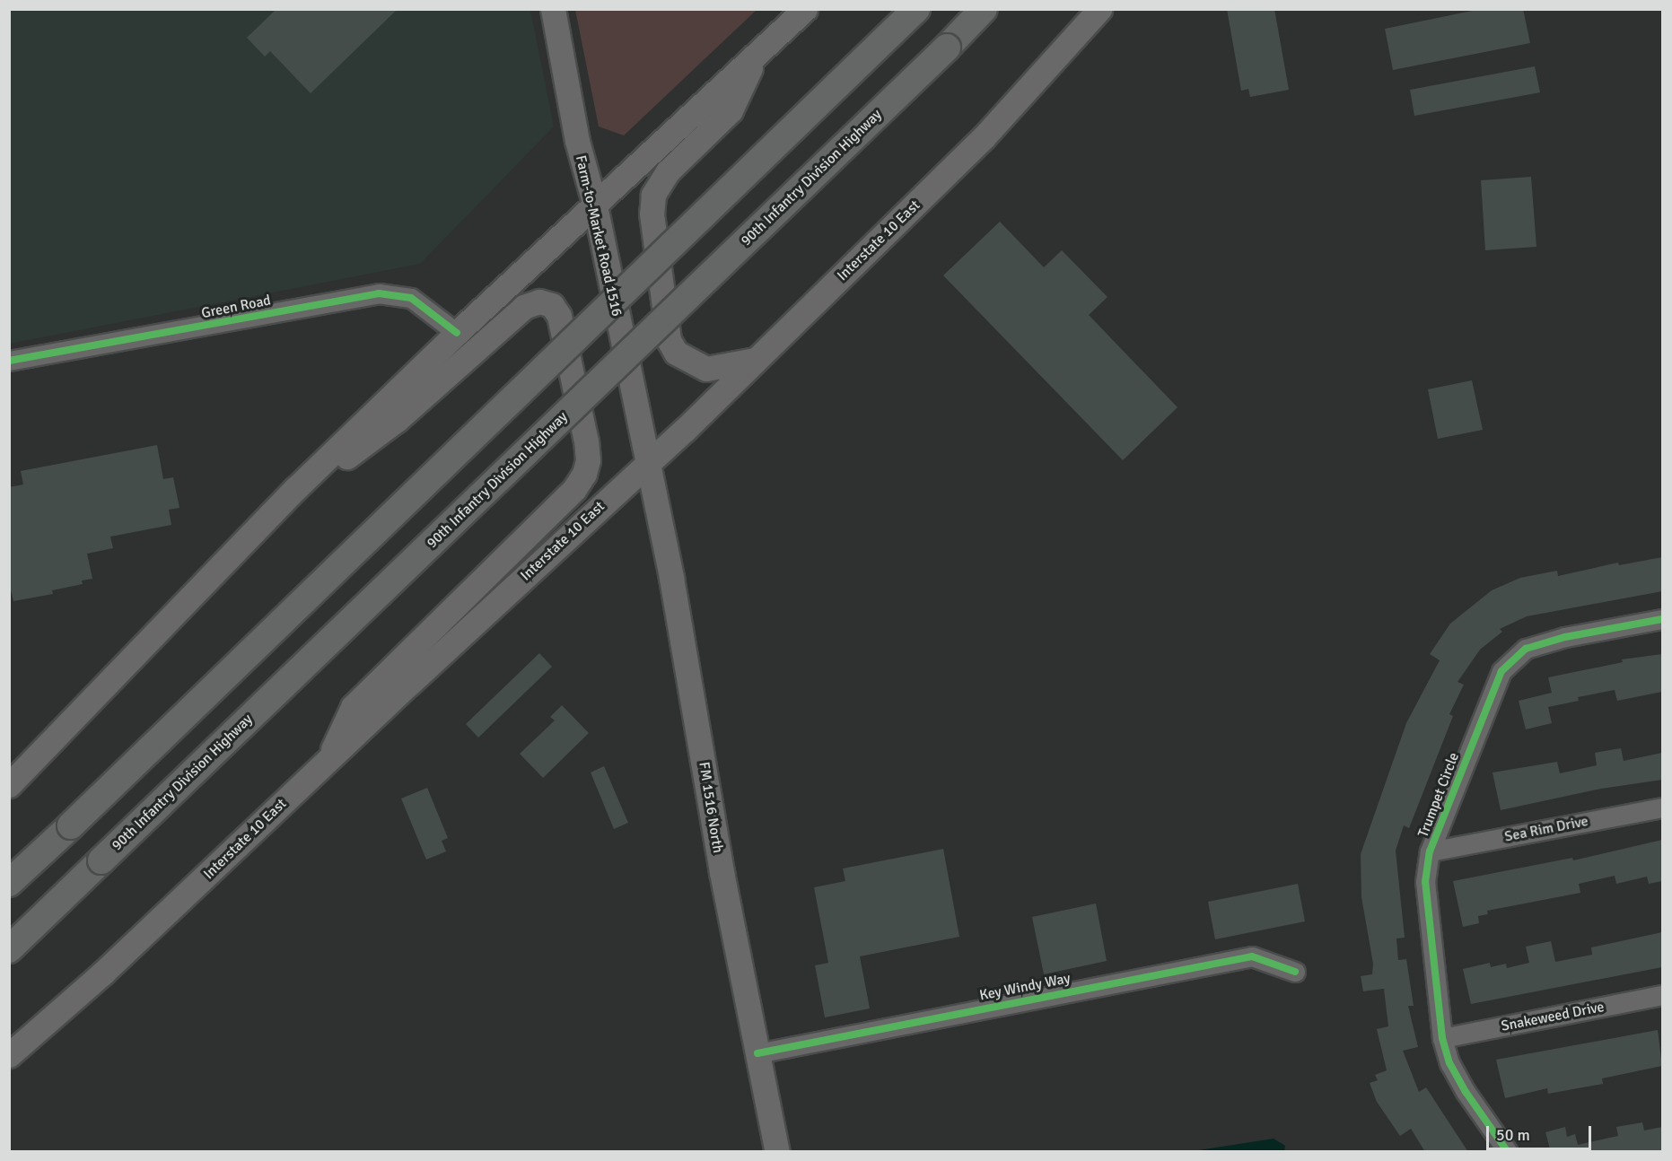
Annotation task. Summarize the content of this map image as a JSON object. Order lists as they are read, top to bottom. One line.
{"streets":{"highway":["90th Infantry Division Highway"],"main road":["Farm-to-Market Road 1516","Interstate 10 East","FM 1516 North"],"street":["Green Road","Trumpet Circle","Sea Rim Drive","Key Windy Way","Snakeweed Drive"]},"crossings":[["Farm-to-Market Road 1516","Interstate 10 East"],["Farm-to-Market Road 1516","FM 1516 North"],["Interstate 10 East","FM 1516 North"],["Trumpet Circle","Sea Rim Drive"],["Trumpet Circle","Snakeweed Drive"],["FM 1516 North","Key Windy Way"]],"scale_bar":"50 m"}
